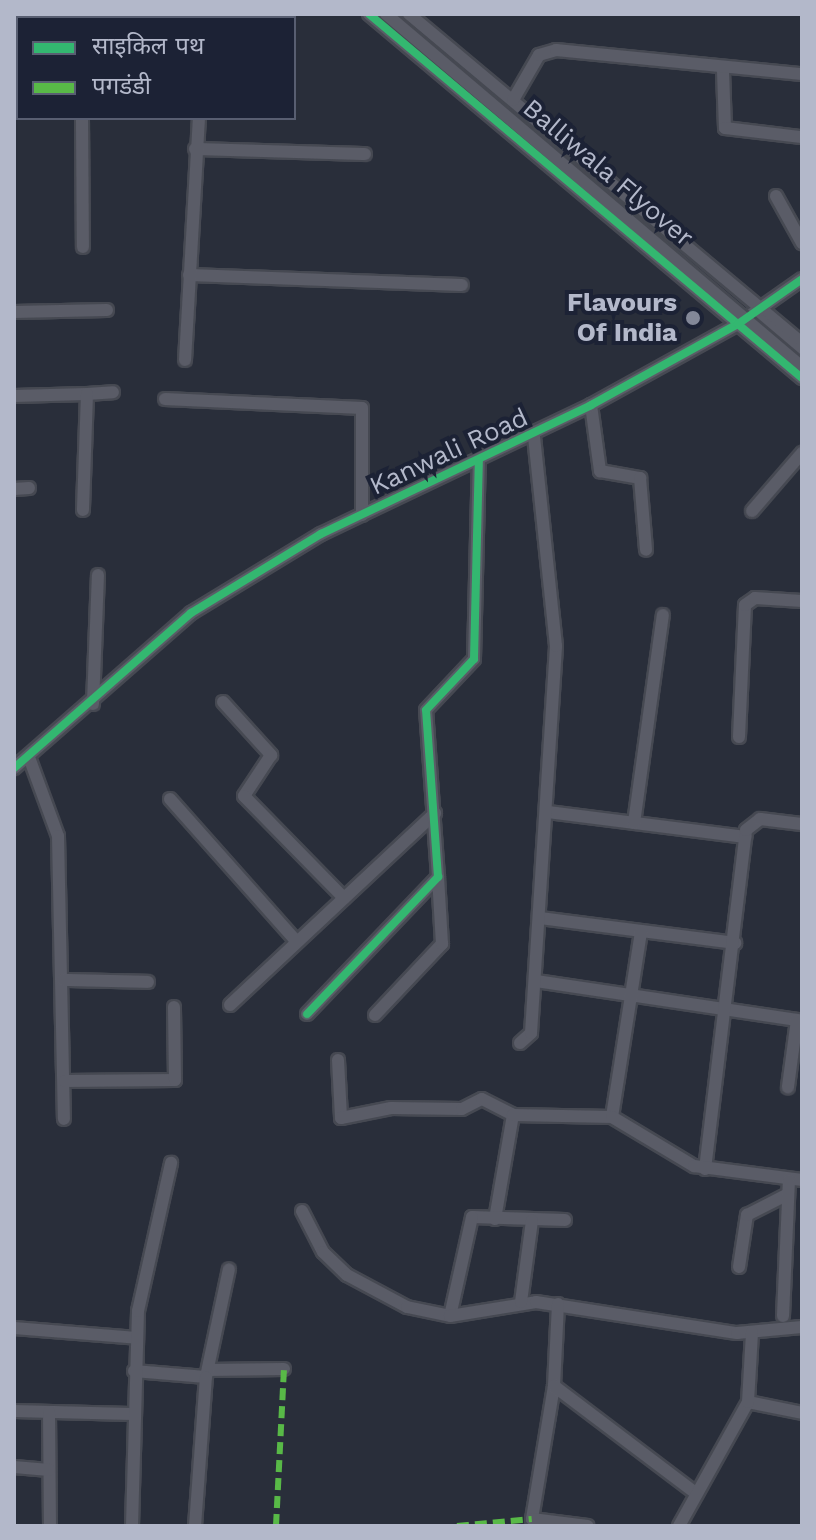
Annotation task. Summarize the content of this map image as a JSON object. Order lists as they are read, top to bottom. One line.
{"streets":{"street":["Balliwala Flyover","Kanwali Road"]},"places":["Flavours Of India"],"legend":["साइकिल पथ","पगडंडी"]}
